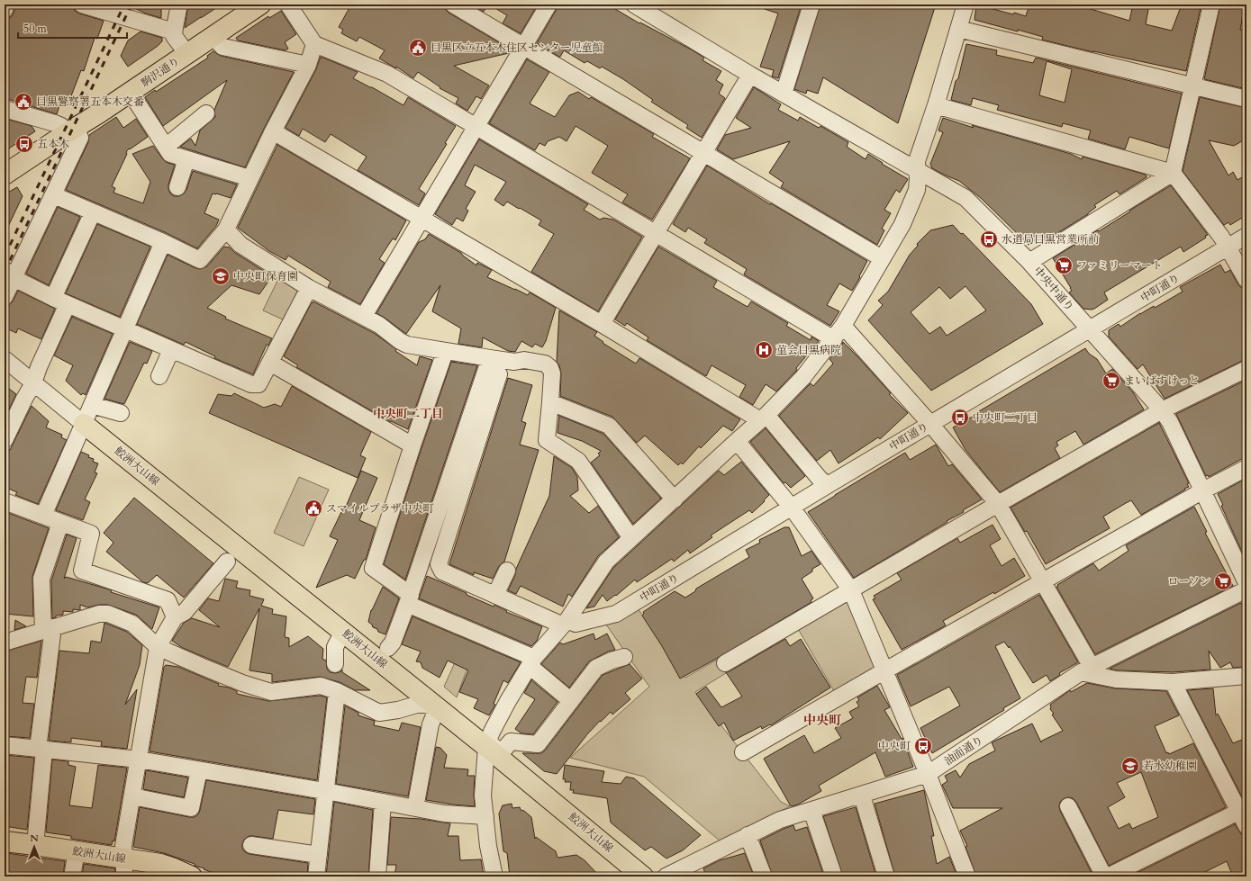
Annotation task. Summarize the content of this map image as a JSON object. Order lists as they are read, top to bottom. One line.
{"streets":{"main road":["駒沢通り","鮫洲大山線"],"street":["中町通り","中央中通り","油面通り"]},"crossings":[["中町通り","中央中通り"]],"districts":["中央町二丁目","中央町"],"places":{"public building":["目黒区立五本木住区センター児童館","目黒警察署五本木交番","スマイルプラザ中央町"],"bus stop":["五本木","水道局目黒営業所前","中央町二丁目","中央町"],"supermarket":["ファミリーマート","まいばすけっと","ローソン"],"school or university":["中央町保育園","若水幼稚園"],"hospital":["菫会目黒病院"]},"scale_bar":"50 m","north":"top"}
